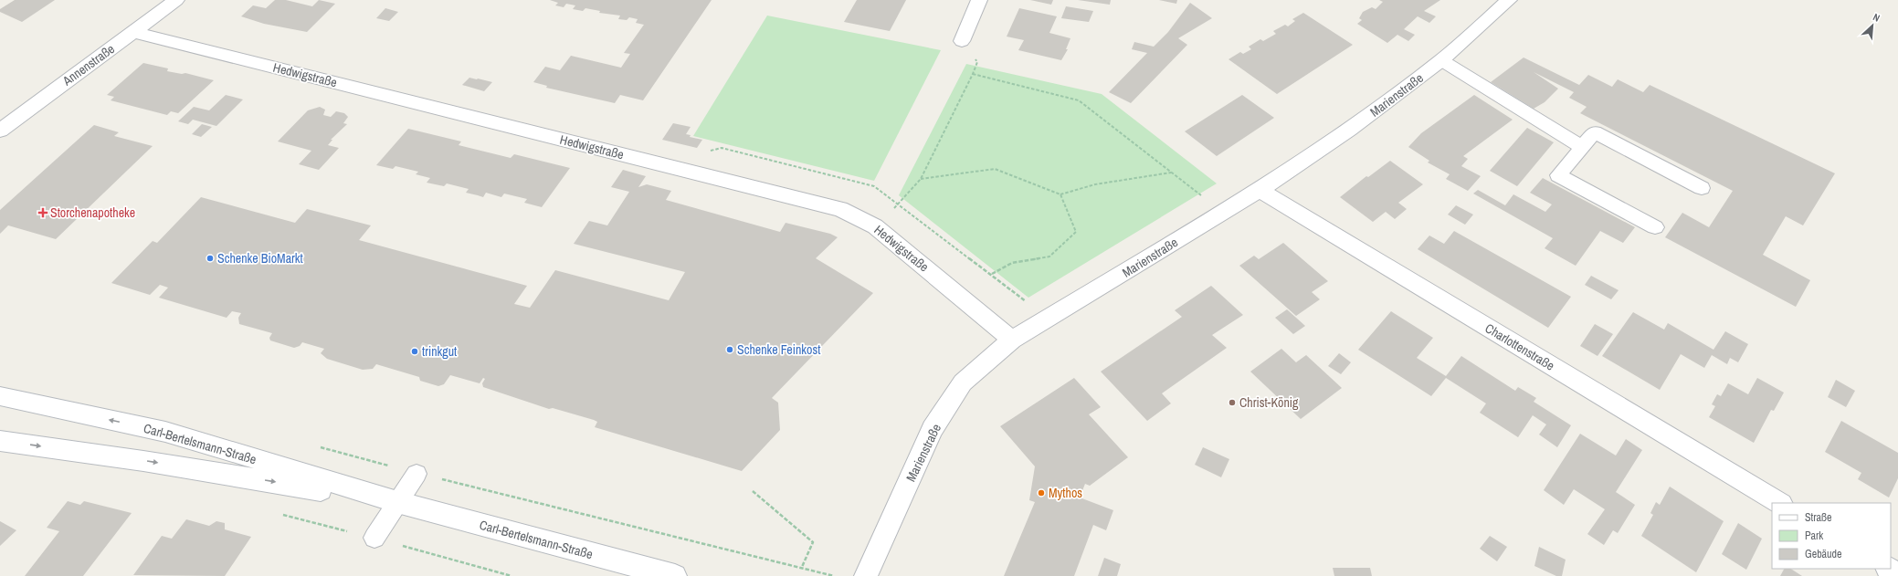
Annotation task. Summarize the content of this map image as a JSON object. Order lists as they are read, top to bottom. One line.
{"streets":{"street":["Annenstraße","Hedwigstraße","Marienstraße","Charlottenstraße","Carl-Bertelsmann-Straße"]},"crossings":[["Annenstraße","Hedwigstraße"],["Hedwigstraße","Marienstraße"],["Marienstraße","Charlottenstraße"]],"places":{"health":["Storchenapotheke"],"other":["Schenke BioMarkt","Schenke Feinkost","trinkgut","Christ-König","Mythos"]},"legend":["Straße","Park","Gebäude"],"north":"top right"}
